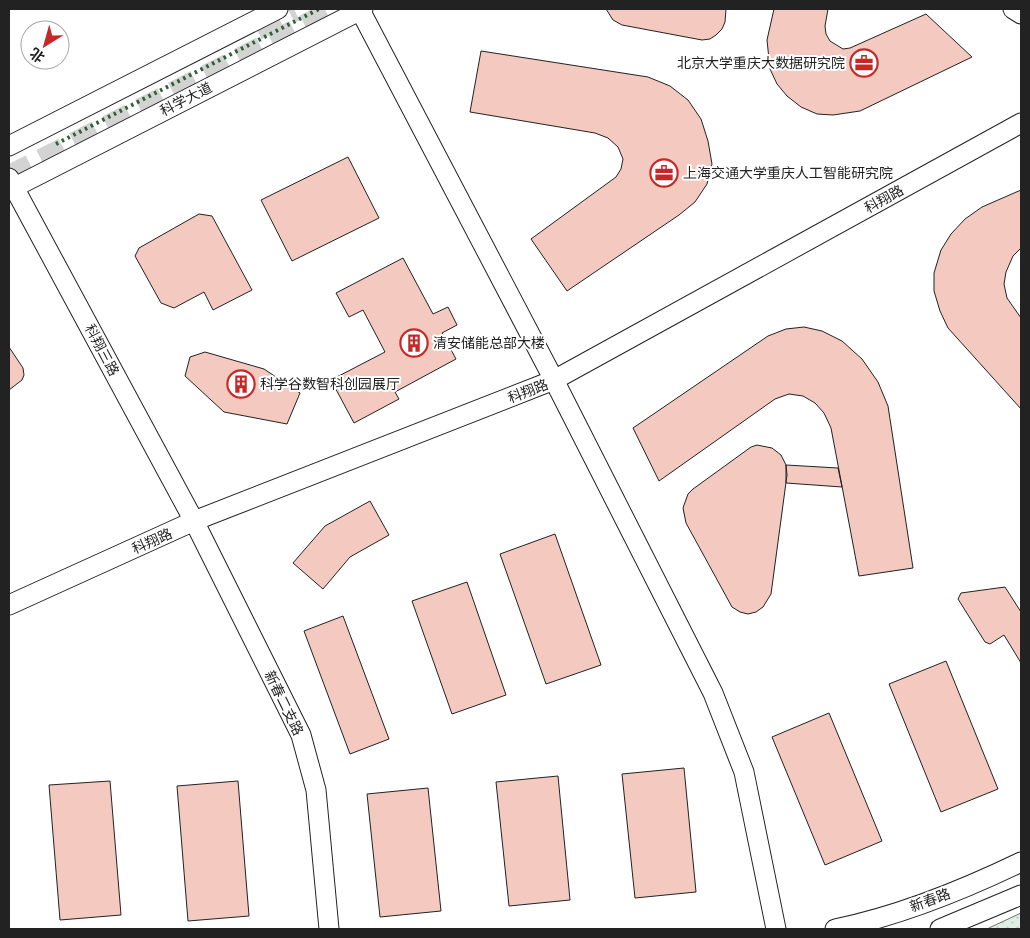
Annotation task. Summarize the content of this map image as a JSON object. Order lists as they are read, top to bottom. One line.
{"streets":{"street":["科学大道","科翔路","科翔三路","新春二支路","新春路"]},"crossings":[["科学大道","科翔三路"],["科翔路","科翔三路"],["科翔路","新春二支路"],["科翔三路","新春二支路"]],"places":{"office":["北京大学重庆大数据研究院","上海交通大学重庆人工智能研究院"],"building":["清安储能总部大楼","科学谷数智科创园展厅"]},"north":"bottom left"}
